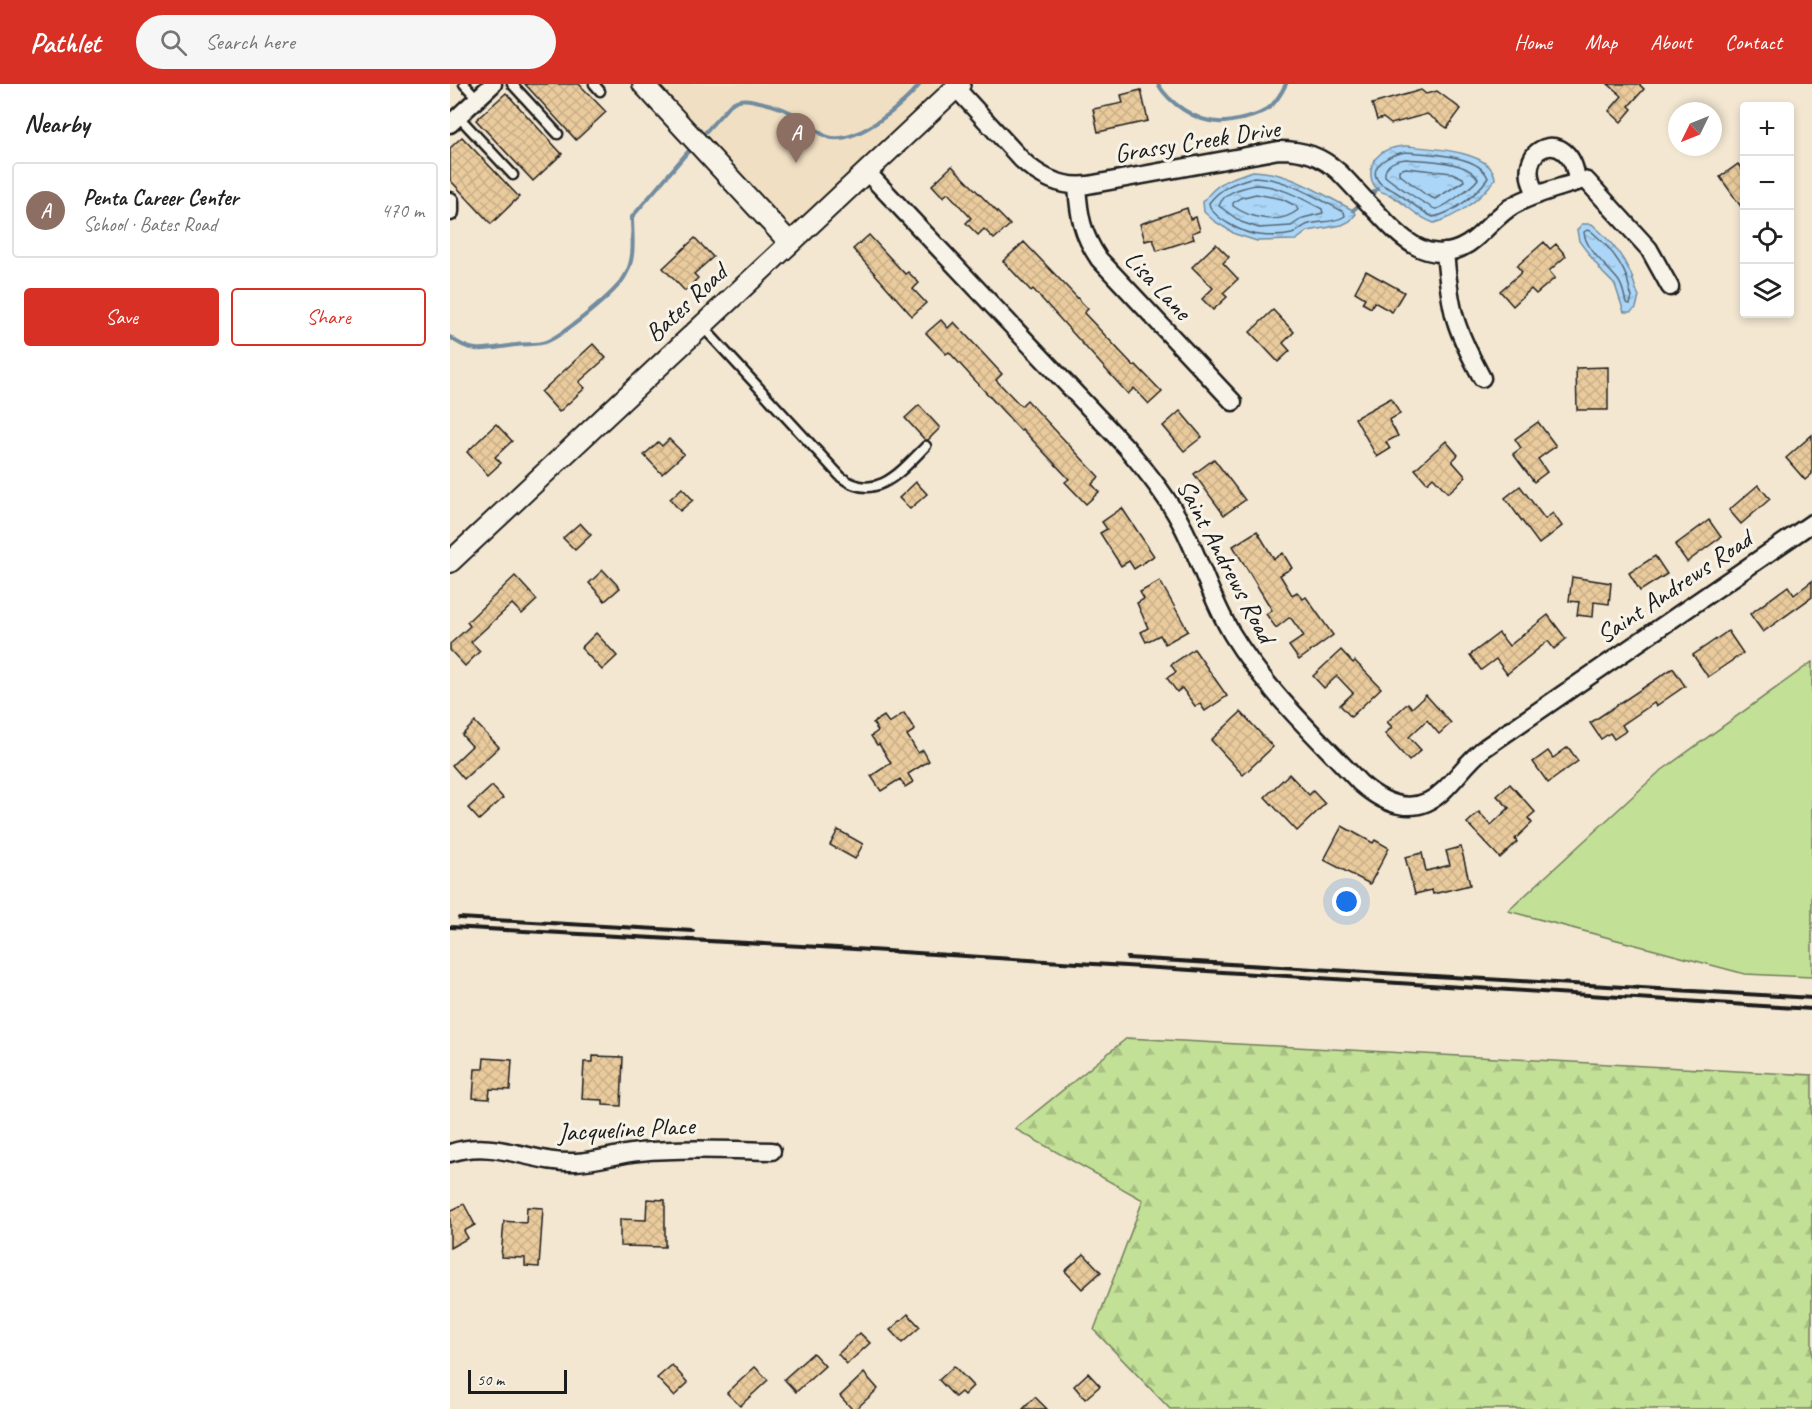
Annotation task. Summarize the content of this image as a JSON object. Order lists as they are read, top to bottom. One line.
{"streets":{"street":["Grassy Creek Drive","Lisa Lane","Bates Road","Saint Andrews Road","Jacqueline Place"]},"crossings":[["Grassy Creek Drive","Lisa Lane"],["Grassy Creek Drive","Bates Road"],["Bates Road","Saint Andrews Road"]],"scale_bar":"50 m","north":"bottom left","page":{"header":"Pathlet","search":"Search here","nav":["Home","Map","About","Contact"],"heading":"Nearby","map_buttons":["+","−"],"pins":"A","list":[{"mark":"A","name":"Penta Career Center","note":"School · Bates Road","value":"470 m"}],"buttons":["Save","Share"],"scale":"50 m"}}
